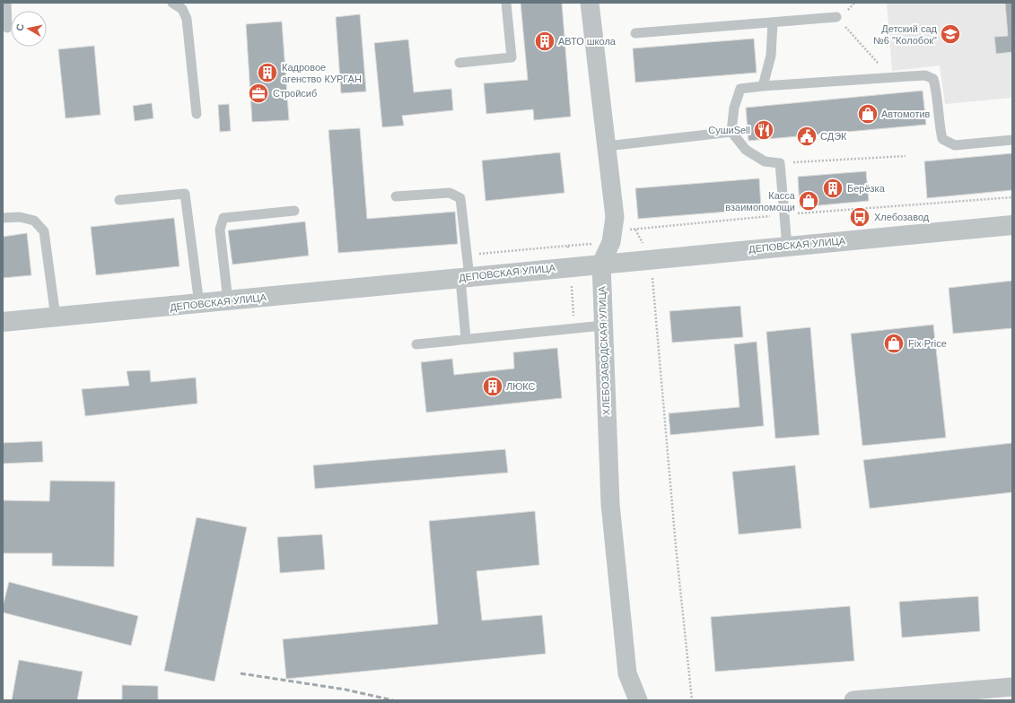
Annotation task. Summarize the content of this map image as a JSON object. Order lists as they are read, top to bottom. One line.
{"streets":{"street":["ДЕПОВСКАЯ УЛИЦА","ХЛЕБОЗАВОДСКАЯ УЛИЦА"]},"crossings":[["ДЕПОВСКАЯ УЛИЦА","ХЛЕБОЗАВОДСКАЯ УЛИЦА"]],"places":{"school or university":["Детский сад №6 \"Колобок\""],"building":["АВТО школа","Кадровое агенство КУРГАН","Берёзка","ЛЮКС"],"office":["Стройсиб"],"shop":["Автомотив","Касса взаимопомощи","Fix Price"],"restaurant":["СушиSell"],"public building":["СДЭК"],"bus stop":["Хлебозавод"]},"north":"left"}
